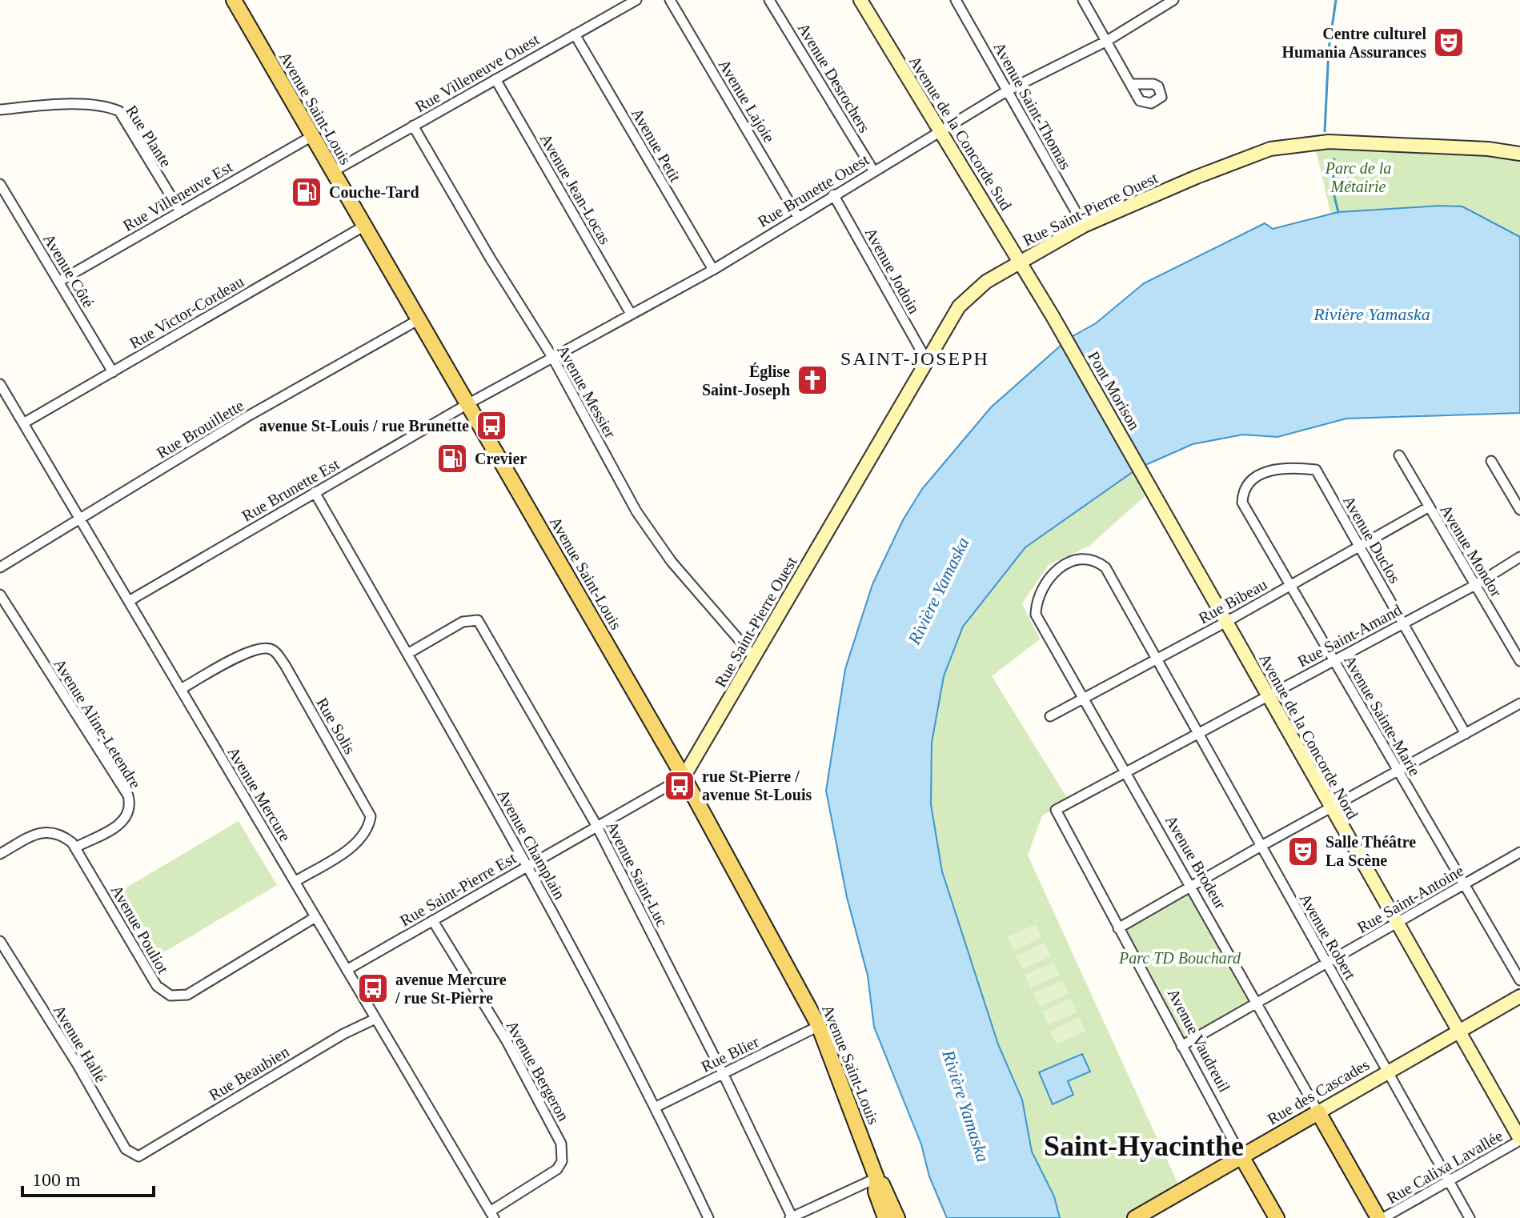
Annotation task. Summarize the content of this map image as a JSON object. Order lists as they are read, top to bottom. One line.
{"streets":{"main road":["Avenue Saint-Louis","Avenue Brodeur","Avenue Vaudreuil","Rue des Cascades"],"street":["Rue Villeneuve Ouest","Avenue Desrochers","Avenue Lajoie","Avenue Saint-Thomas","Avenue de la Concorde Sud","Rue Plante","Avenue Petit","Avenue Jean-Locas","Rue Brunette Ouest","Rue Villeneuve Est","Rue Saint-Pierre Ouest","Avenue Côté","Avenue Jodoin","Rue Victor-Cordeau","Pont Morison","Avenue Messier","Rue Brouillette","Rue Brunette Est","Avenue Duclos","Avenue Mondor","Rue Bibeau","Rue Saint-Amand","Avenue Sainte-Marie","Avenue Aline-Letendre","Rue Solis","Avenue de la Concorde Nord","Avenue Mercure","Avenue Champlain","Avenue Saint-Luc","Rue Saint-Pierre Est","Rue Saint-Antoine","Avenue Pouliot","Avenue Robert","Avenue Hallé","Rue Blier","Avenue Bergeron","Rue Beaubien","Rue Calixa Lavallée"]},"crossings":[["Rue Villeneuve Ouest","Avenue Saint-Louis"],["Rue Villeneuve Ouest","Avenue Petit"],["Rue Villeneuve Ouest","Avenue Jean-Locas"],["Rue Villeneuve Ouest","Avenue Messier"],["Avenue Desrochers","Rue Brunette Ouest"],["Avenue Lajoie","Rue Brunette Ouest"],["Avenue Saint-Thomas","Rue Brunette Ouest"],["Avenue Saint-Thomas","Rue Saint-Pierre Ouest"],["Avenue Saint-Louis","Rue Brunette Ouest"],["Avenue Saint-Louis","Rue Villeneuve Est"],["Avenue Saint-Louis","Rue Saint-Pierre Ouest"],["Avenue Saint-Louis","Rue Victor-Cordeau"],["Avenue Saint-Louis","Rue Brouillette"],["Avenue Saint-Louis","Rue Brunette Est"],["Avenue Saint-Louis","Rue Saint-Pierre Est"],["Avenue Saint-Louis","Rue Blier"],["Avenue de la Concorde Sud","Rue Brunette Ouest"],["Avenue de la Concorde Sud","Rue Saint-Pierre Ouest"],["Avenue de la Concorde Sud","Pont Morison"],["Rue Plante","Rue Villeneuve Est"],["Avenue Petit","Rue Brunette Ouest"],["Avenue Jean-Locas","Rue Brunette Ouest"],["Rue Brunette Ouest","Avenue Jodoin"],["Rue Brunette Ouest","Avenue Messier"],["Rue Brunette Ouest","Rue Brunette Est"],["Rue Villeneuve Est","Avenue Côté"],["Rue Saint-Pierre Ouest","Avenue Jodoin"],["Rue Saint-Pierre Ouest","Avenue Messier"],["Rue Saint-Pierre Ouest","Rue Saint-Pierre Est"],["Avenue Côté","Rue Victor-Cordeau"],["Rue Victor-Cordeau","Avenue Mercure"],["Pont Morison","Avenue de la Concorde Nord"],["Rue Brouillette","Avenue Mercure"],["Rue Brunette Est","Avenue Mercure"],["Rue Brunette Est","Avenue Champlain"],["Avenue Duclos","Rue Bibeau"],["Avenue Duclos","Rue Saint-Amand"],["Avenue Duclos","Avenue Sainte-Marie"],["Avenue Mondor","Rue Bibeau"],["Avenue Mondor","Rue Saint-Amand"],["Rue Bibeau","Avenue Sainte-Marie"],["Rue Bibeau","Avenue de la Concorde Nord"],["Rue Bibeau","Avenue Brodeur"],["Rue Bibeau","Avenue Robert"],["Rue Saint-Amand","Avenue Sainte-Marie"],["Rue Saint-Amand","Avenue de la Concorde Nord"],["Rue Saint-Amand","Avenue Brodeur"],["Rue Saint-Amand","Avenue Robert"],["Rue Saint-Amand","Avenue Vaudreuil"],["Avenue Sainte-Marie","Rue Saint-Antoine"],["Avenue Aline-Letendre","Avenue Pouliot"],["Rue Solis","Avenue Mercure"],["Avenue de la Concorde Nord","Rue Saint-Antoine"],["Avenue de la Concorde Nord","Rue des Cascades"],["Avenue de la Concorde Nord","Rue Calixa Lavallée"],["Avenue Mercure","Rue Saint-Pierre Est"],["Avenue Mercure","Avenue Pouliot"],["Avenue Mercure","Avenue Bergeron"],["Avenue Mercure","Rue Beaubien"],["Avenue Champlain","Avenue Saint-Luc"],["Avenue Champlain","Rue Saint-Pierre Est"],["Avenue Champlain","Rue Blier"],["Avenue Brodeur","Rue Saint-Antoine"],["Avenue Brodeur","Avenue Robert"],["Avenue Brodeur","Rue des Cascades"],["Avenue Brodeur","Rue Calixa Lavallée"],["Avenue Saint-Luc","Rue Saint-Pierre Est"],["Avenue Saint-Luc","Rue Blier"],["Rue Saint-Pierre Est","Avenue Bergeron"],["Rue Saint-Antoine","Avenue Robert"],["Rue Saint-Antoine","Avenue Vaudreuil"],["Avenue Robert","Rue des Cascades"],["Avenue Robert","Rue Calixa Lavallée"],["Avenue Vaudreuil","Rue des Cascades"],["Avenue Hallé","Rue Beaubien"]],"districts":["SAINT-JOSEPH","Saint-Hyacinthe"],"water":["Rivière Yamaska"],"parks":["Parc de la Métairie","Parc TD Bouchard"],"places":{"theatre":["Centre culturel Humania Assurances","Salle Théâtre La Scène"],"fuel station":["Couche-Tard","Crevier"],"church":["Église Saint-Joseph"],"bus stop":["avenue St-Louis / rue Brunette","rue St-Pierre / avenue St-Louis","avenue Mercure / rue St-Pierre"]},"scale_bar":"100 m"}
